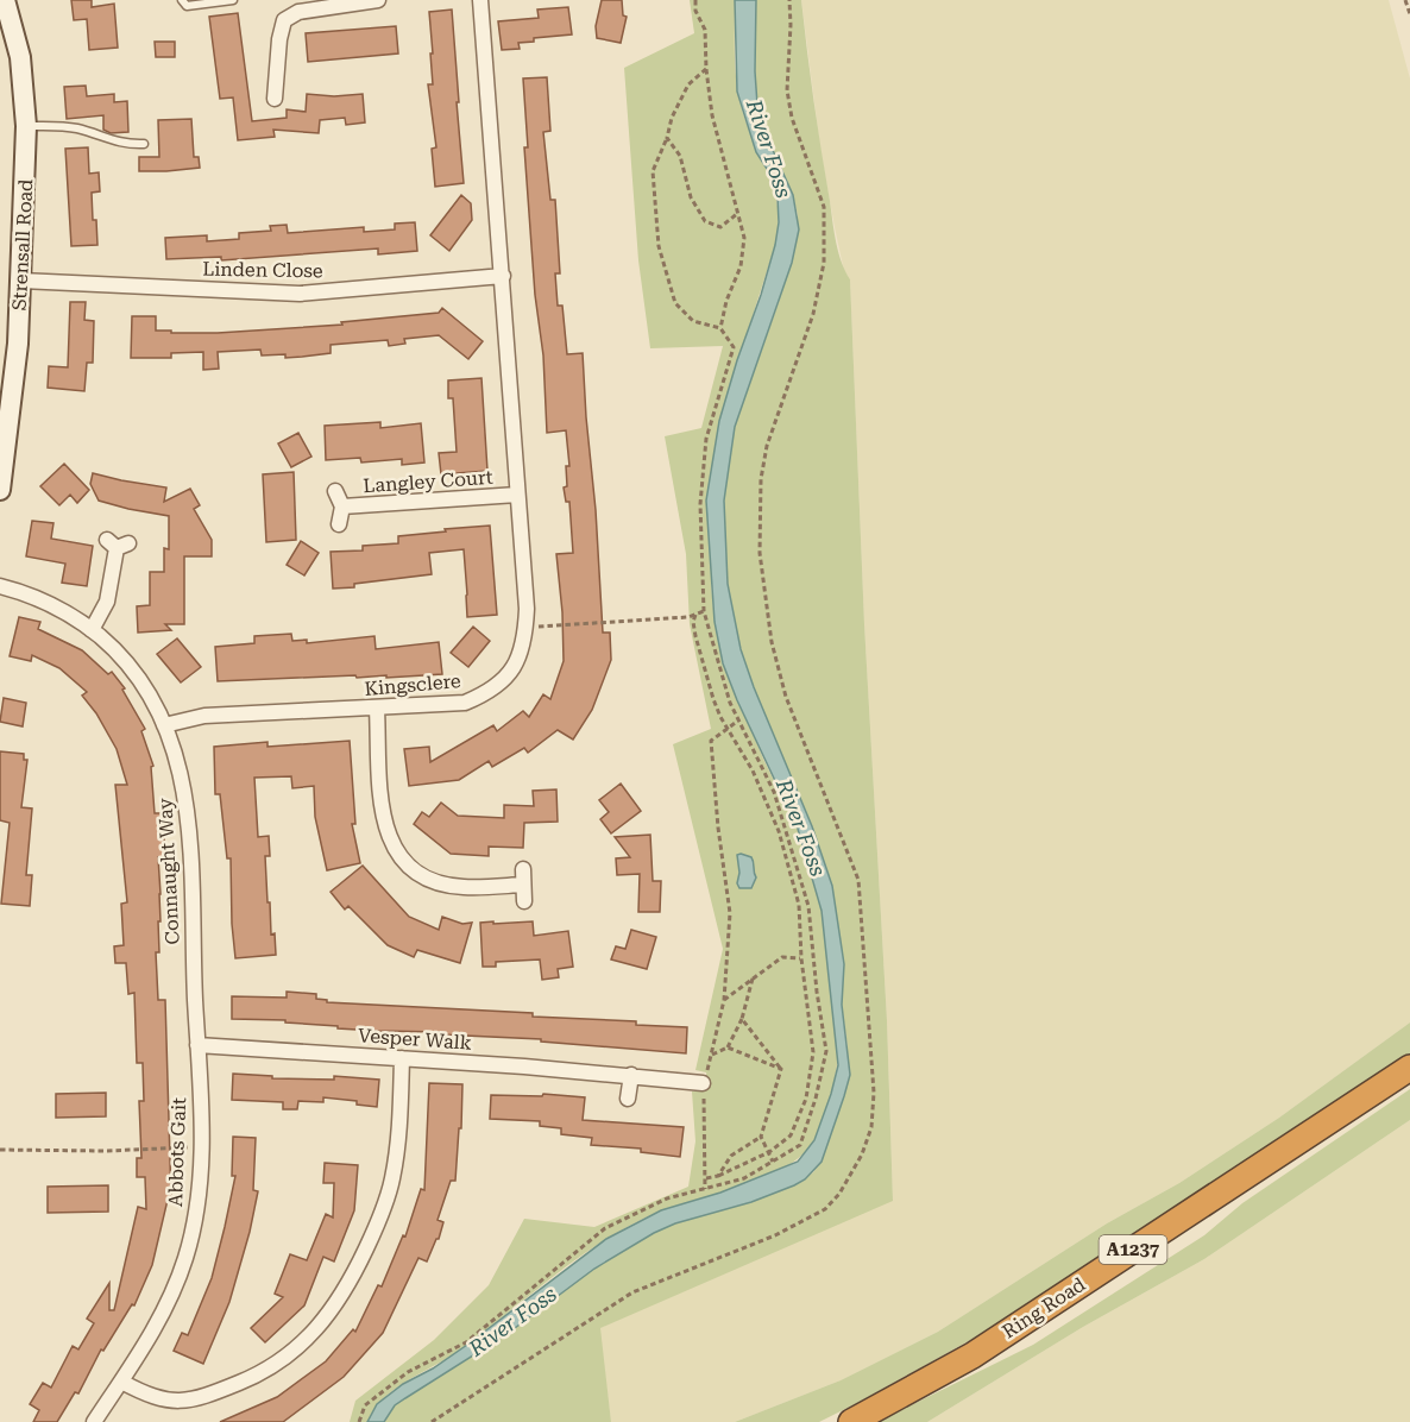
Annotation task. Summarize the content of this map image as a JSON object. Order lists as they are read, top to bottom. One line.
{"streets":{"highway":["A1237","Ring Road"],"street":["Strensall Road","Linden Close","Langley Court","Kingsclere","Connaught Way","Vesper Walk","Abbots Gait"]},"crossings":[["Strensall Road","Linden Close"],["Linden Close","Kingsclere"],["Langley Court","Kingsclere"],["Kingsclere","Connaught Way"],["Connaught Way","Abbots Gait"],["Vesper Walk","Abbots Gait"]],"water":["River Foss"]}
